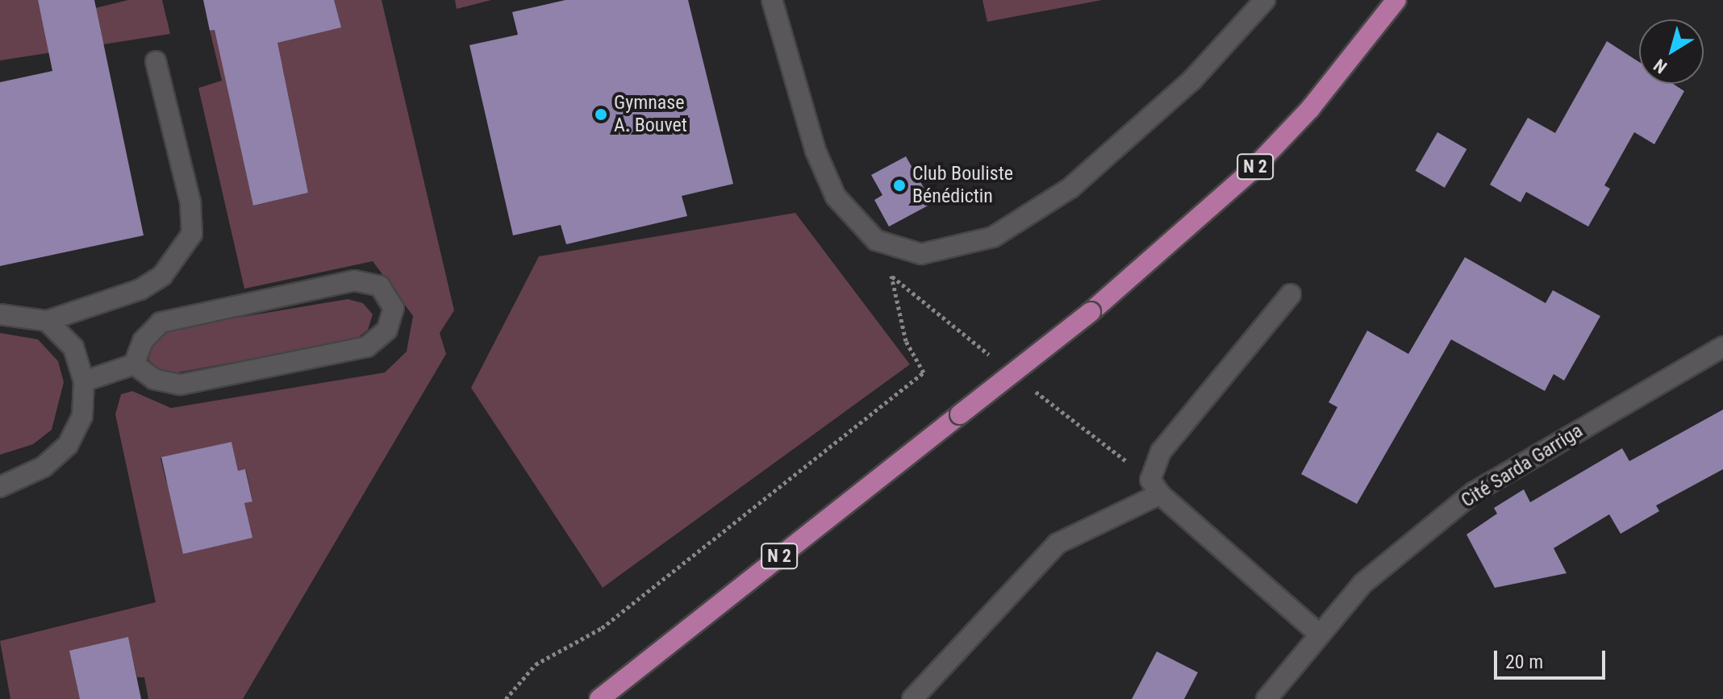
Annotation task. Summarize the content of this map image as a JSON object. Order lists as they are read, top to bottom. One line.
{"streets":{"main road":["N 2"],"street":["Cité Sarda Garriga"]},"places":["Gymnase A. Bouvet","Club Bouliste Bénédictin"],"scale_bar":"20 m","north":"bottom left"}
